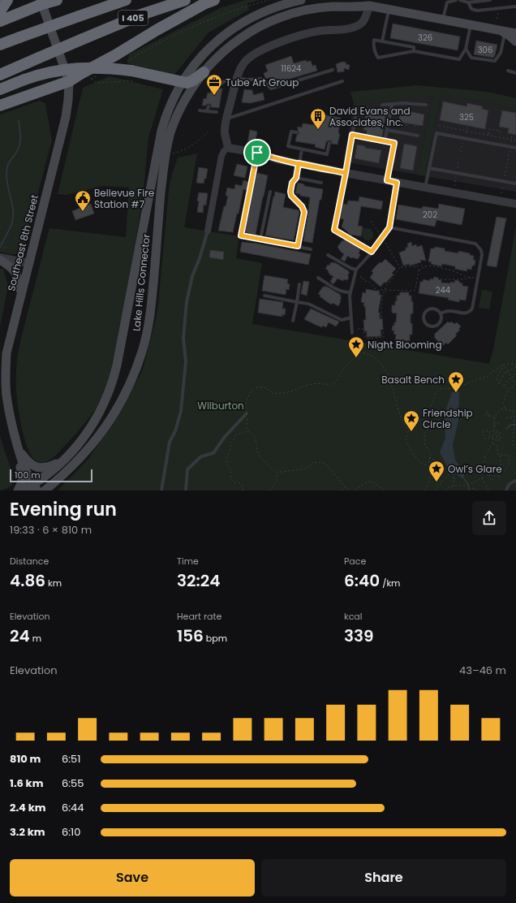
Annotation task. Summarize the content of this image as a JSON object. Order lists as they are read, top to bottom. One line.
{"streets":{"highway":["I 405"],"main road":["Southeast 8th Street","Lake Hills Connector"]},"crossings":[["Southeast 8th Street","Lake Hills Connector"]],"parks":["Wilburton"],"places":{"office":["Tube Art Group"],"building":["David Evans and Associates, Inc."],"public building":["Bellevue Fire Station #7"],"place":["Night Blooming","Basalt Bench","Friendship Circle","Owl’s Glare"]},"house_numbers":["326","306","11624","325","202","244"],"scale_bar":"100 m","page":{"scale":"100 m","heading":["Evening run","19:33 · 6 × 810 m"],"stats":[["Distance","4.86 km"],["Time","32:24"],["Pace","6:40 /km"],["Elevation","24 m"],["Heart rate","156 bpm"],["kcal","339"]],"chart":["Elevation","43–46 m"],"list":[{"name":"810 m","note":"6:51"},{"name":"1.6 km","note":"6:55"},{"name":"2.4 km","note":"6:44"},{"name":"3.2 km","note":"6:10"}],"buttons":["Save","Share"]}}
